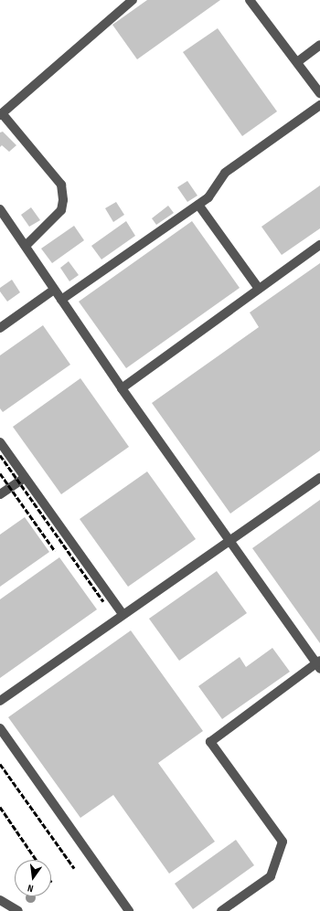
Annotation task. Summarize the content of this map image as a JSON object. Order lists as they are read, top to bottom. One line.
{"north":"bottom"}
